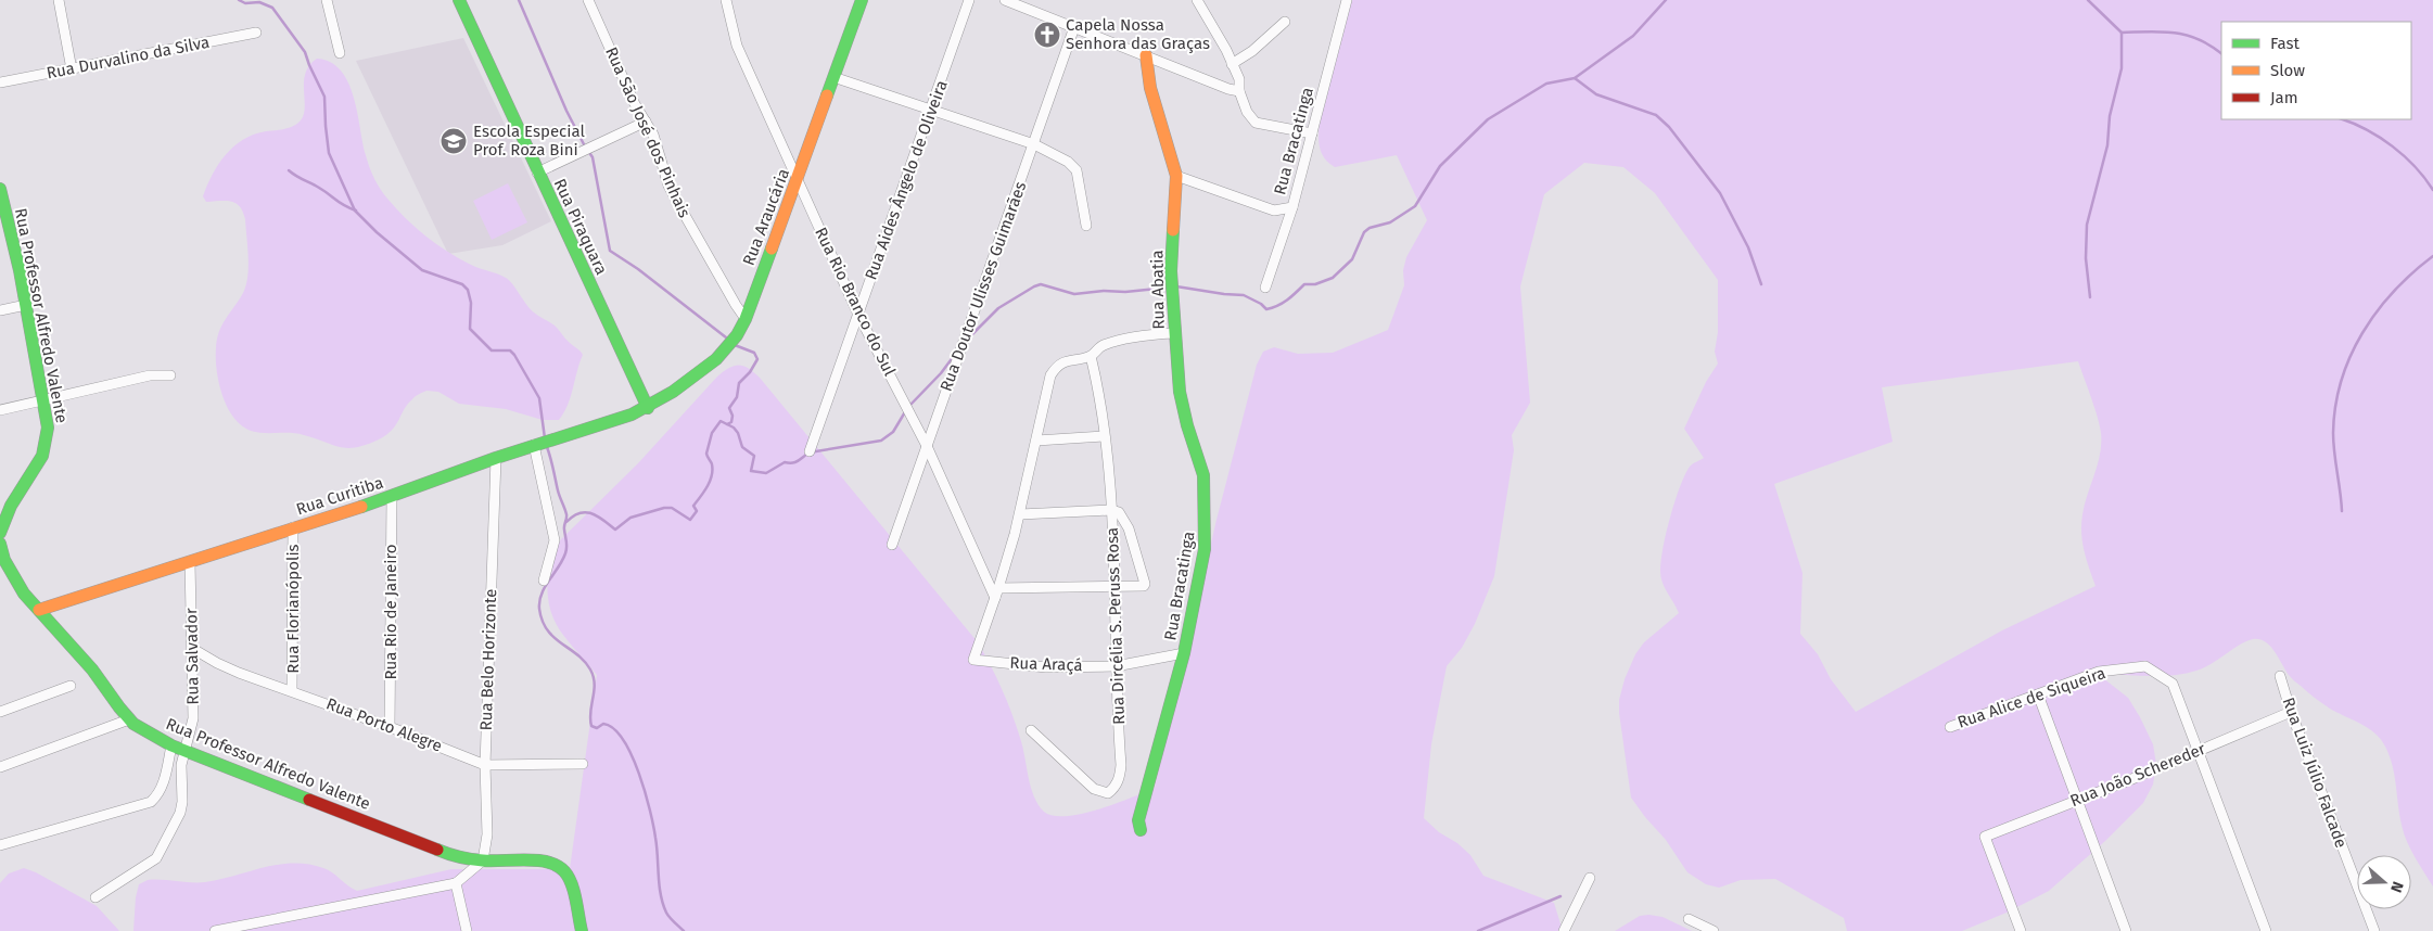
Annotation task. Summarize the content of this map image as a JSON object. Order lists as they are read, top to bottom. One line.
{"streets":{"street":["Rua Durvalino da Silva","Rua São José dos Pinhais","Rua Bracatinga","Rua Aides Ângelo de Oliveira","Rua Araucária","Rua Piraquara","Rua Doutor Ulisses Guimarães","Rua Abatia","Rua Rio Branco do Sul","Rua Professor Alfredo Valente","Rua Curitiba","Rua Florianópolis","Rua Rio de Janeiro","Rua Dircélia S. Peruss Rosa","Rua Salvador","Rua Belo Horizonte","Rua Araçá","Rua Alice de Siqueira","Rua Porto Alegre","Rua Luiz Júlio Falcade","Rua João Schereder"]},"crossings":[["Rua São José dos Pinhais","Rua Araucária"],["Rua Bracatinga","Rua Abatia"],["Rua Bracatinga","Rua Araçá"],["Rua Aides Ângelo de Oliveira","Rua Rio Branco do Sul"],["Rua Araucária","Rua Piraquara"],["Rua Araucária","Rua Rio Branco do Sul"],["Rua Araucária","Rua Curitiba"],["Rua Piraquara","Rua Curitiba"],["Rua Doutor Ulisses Guimarães","Rua Rio Branco do Sul"],["Rua Rio Branco do Sul","Rua Araçá"],["Rua Professor Alfredo Valente","Rua Curitiba"],["Rua Professor Alfredo Valente","Rua Salvador"],["Rua Professor Alfredo Valente","Rua Belo Horizonte"],["Rua Curitiba","Rua Florianópolis"],["Rua Curitiba","Rua Rio de Janeiro"],["Rua Curitiba","Rua Salvador"],["Rua Curitiba","Rua Belo Horizonte"],["Rua Florianópolis","Rua Porto Alegre"],["Rua Rio de Janeiro","Rua Porto Alegre"],["Rua Dircélia S. Peruss Rosa","Rua Araçá"],["Rua Salvador","Rua Porto Alegre"],["Rua Belo Horizonte","Rua Porto Alegre"],["Rua Alice de Siqueira","Rua João Schereder"],["Rua Luiz Júlio Falcade","Rua João Schereder"]],"places":{"church":["Capela Nossa Senhora das Graças"],"school or university":["Escola Especial Prof. Roza Bini"]},"legend":["Fast","Slow","Jam"],"north":"right"}
